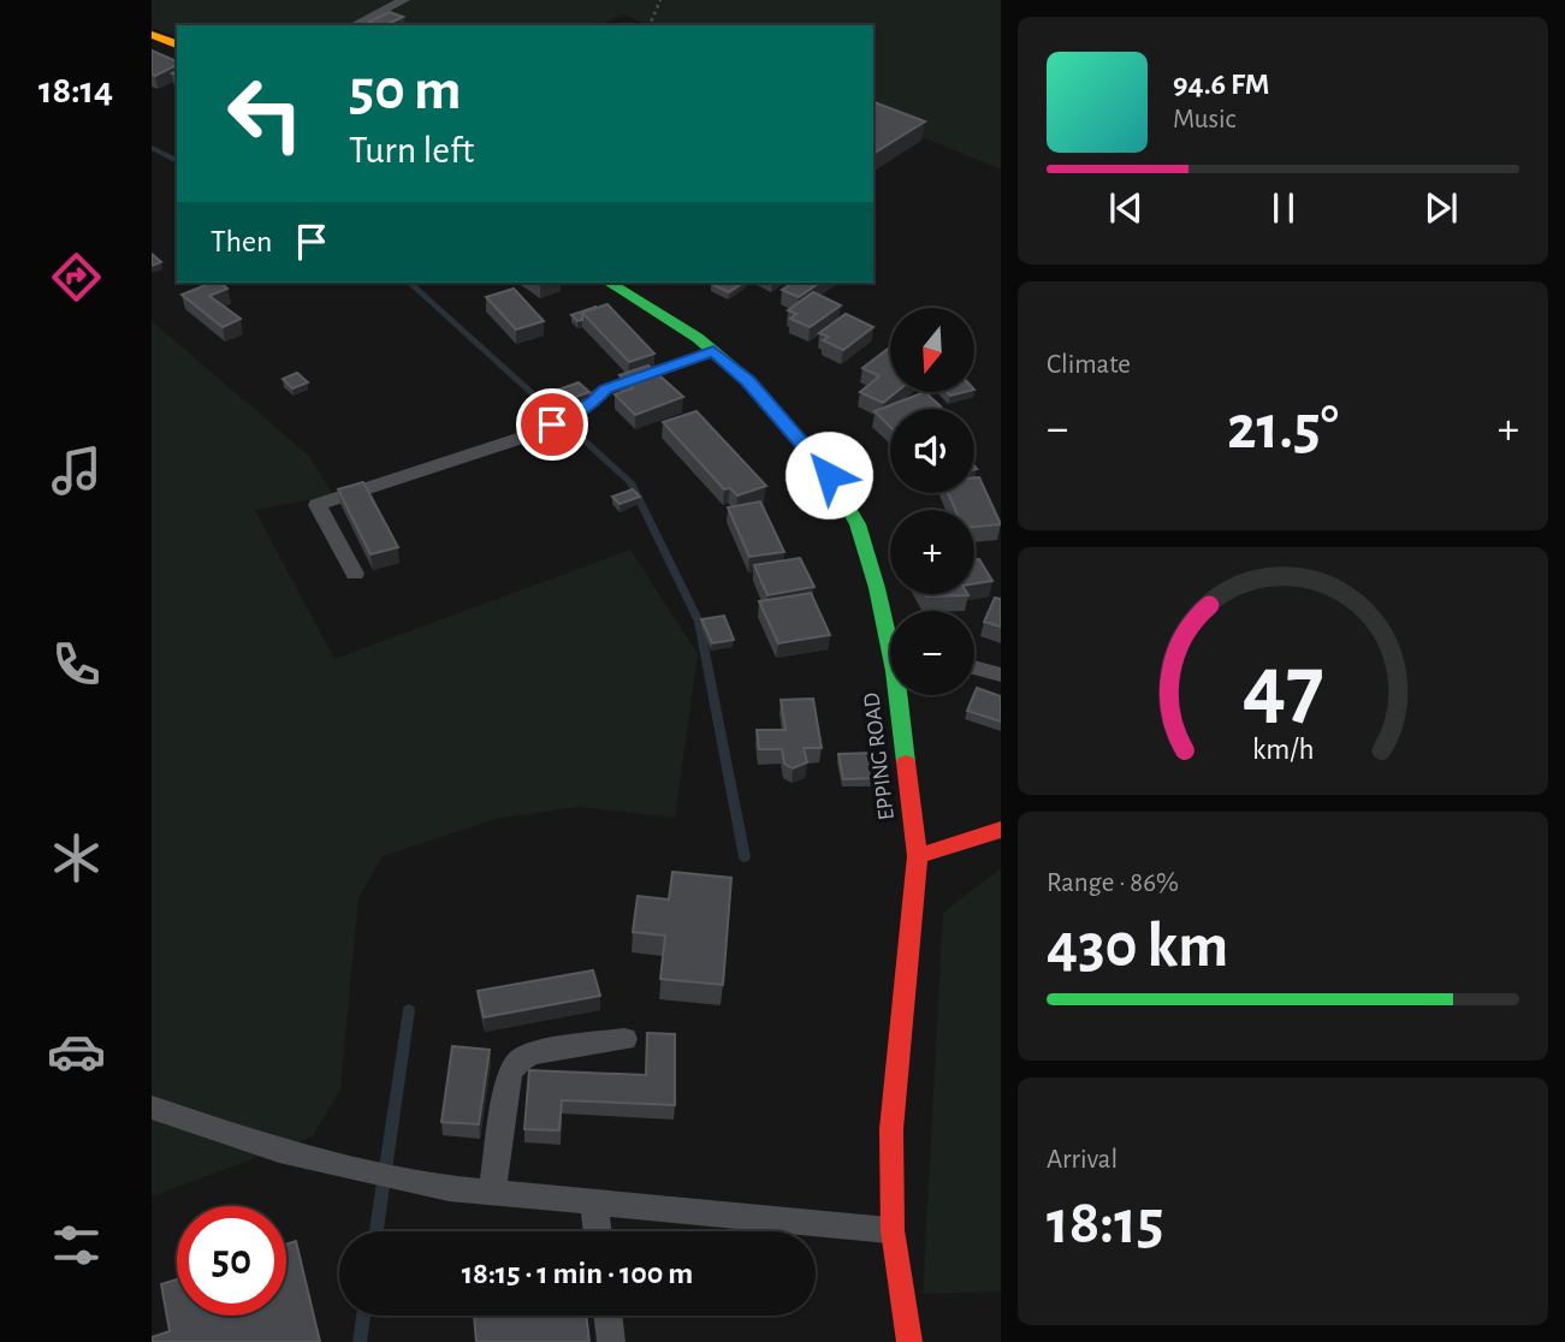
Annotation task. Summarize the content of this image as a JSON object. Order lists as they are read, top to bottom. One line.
{"streets":{"main road":["EPPING ROAD"]},"north":"bottom","page":{"tabs":"18:14","turn":["50 m","Turn left"],"song":["94.6 FM","Music"],"then":"Then","tile":["Climate",["Range · 86%","430 km"],["Arrival","18:15"]],"map_buttons":["+","−"],"heat":["−","21.5°","+"],"limit":"50","trip":"18:15 · 1 min · 100 m","gauge":["47","km/h"]}}
